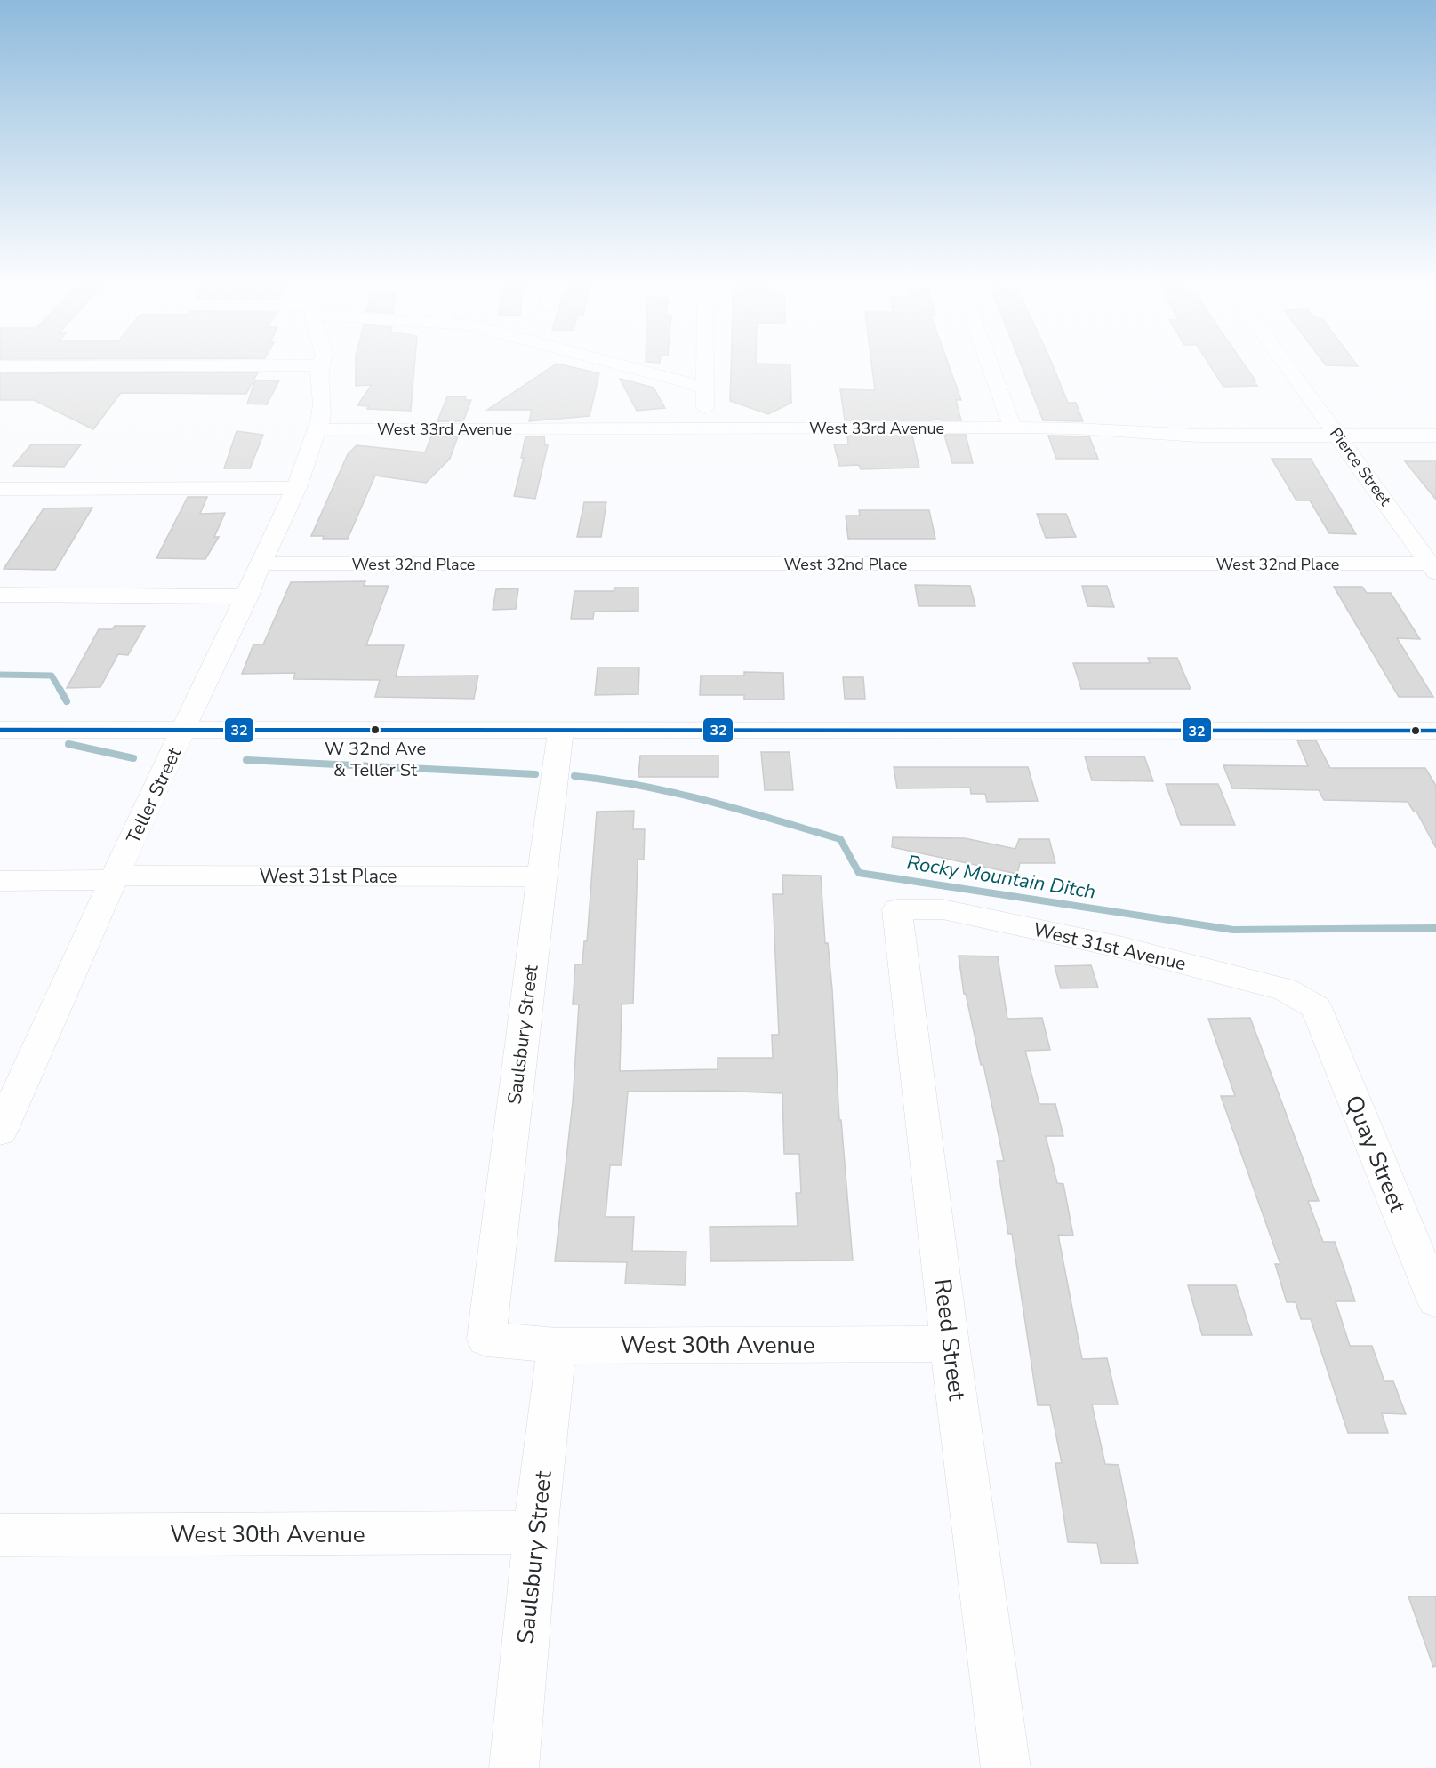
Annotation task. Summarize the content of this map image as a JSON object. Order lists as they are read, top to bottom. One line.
{"streets":{"street":["West 33rd Avenue","Pierce Street","West 32nd Place","Teller Street","West 31st Place","West 31st Avenue","Saulsbury Street","Quay Street","Reed Street","West 30th Avenue"]},"crossings":[["West 33rd Avenue","Pierce Street"],["West 33rd Avenue","Teller Street"],["Pierce Street","West 32nd Place"],["West 32nd Place","Teller Street"],["Teller Street","West 31st Place"],["West 31st Place","Saulsbury Street"],["West 31st Avenue","Quay Street"],["West 31st Avenue","Reed Street"],["Saulsbury Street","West 30th Avenue"],["Reed Street","West 30th Avenue"]],"water":["Rocky Mountain Ditch"],"places":["W 32nd Ave & Teller St"],"lines":["transit line 32"]}
